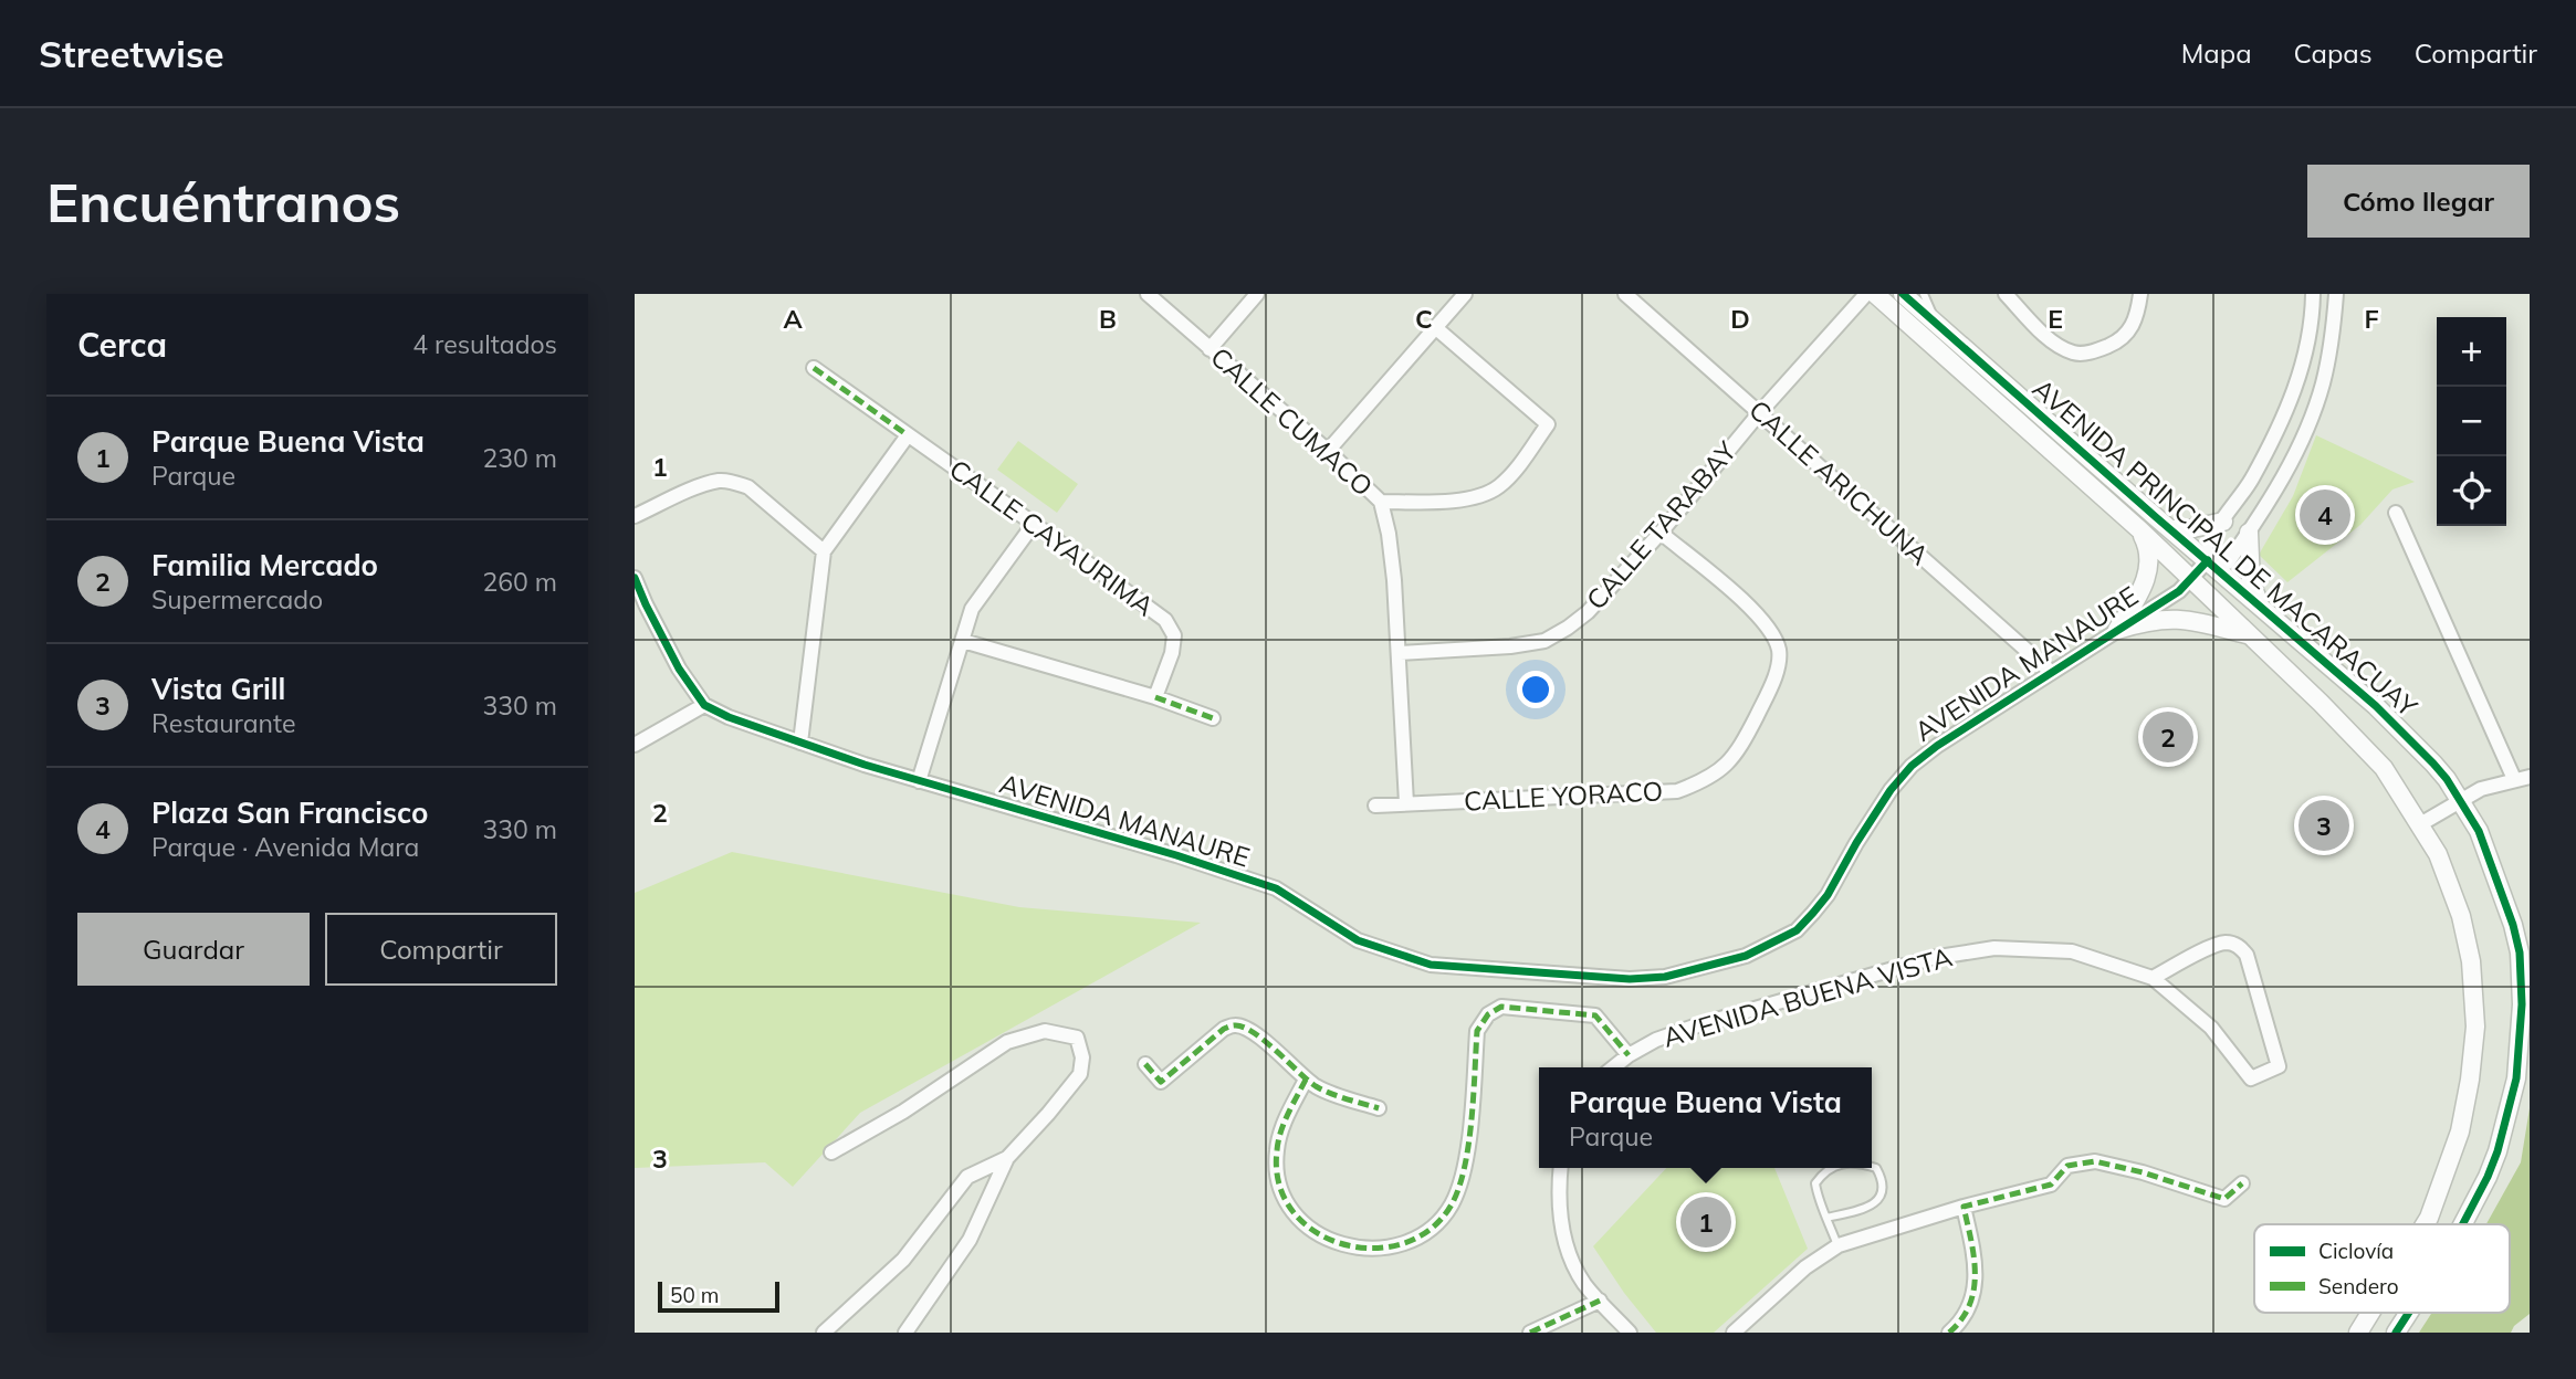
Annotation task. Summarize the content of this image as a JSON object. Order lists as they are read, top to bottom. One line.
{"streets":{"street":["CALLE CUMACO","CALLE ARICHUNA","CALLE TARABAY","CALLE CAYAURIMA","AVENIDA PRINCIPAL DE MACARACUAY","AVENIDA MANAURE","CALLE YORACO","AVENIDA BUENA VISTA"]},"crossings":[["CALLE CUMACO","CALLE TARABAY"],["CALLE CUMACO","CALLE YORACO"],["CALLE ARICHUNA","CALLE TARABAY"],["CALLE ARICHUNA","AVENIDA MANAURE"],["CALLE TARABAY","CALLE YORACO"],["AVENIDA PRINCIPAL DE MACARACUAY","AVENIDA MANAURE"]],"legend":["Ciclovía","Sendero"],"scale_bar":"50 m","page":{"header":"Streetwise","nav":["Mapa","Capas","Compartir"],"buttons":["Cómo llegar",["Guardar","Compartir"]],"title":"Encuéntranos","heading":["Cerca","4 resultados"],"map_buttons":["+","−"],"list":[{"mark":"1","name":"Parque Buena Vista","note":"Parque","value":"230 m"},{"mark":"2","name":"Familia Mercado","note":"Supermercado","value":"260 m"},{"mark":"3","name":"Vista Grill","note":"Restaurante","value":"330 m"},{"mark":"4","name":"Plaza San Francisco","note":"Parque · Avenida Mara","value":"330 m"}],"pins":["4","2","3","1"],"popup":["Parque Buena Vista","Parque"],"scale":"50 m"},"grid":{"columns":["A","B","C","D","E","F"],"rows":["1","2","3"]}}
